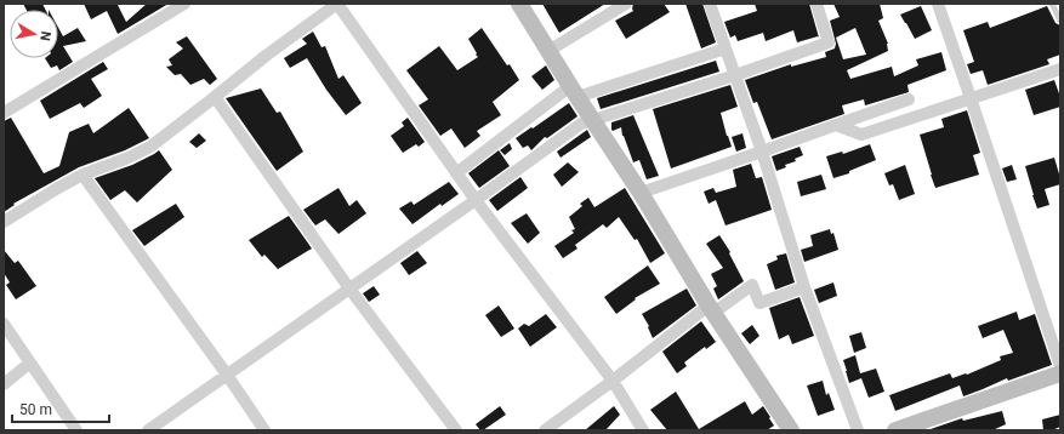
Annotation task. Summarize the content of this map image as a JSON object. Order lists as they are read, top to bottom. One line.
{"scale_bar":"50 m","north":"right"}
